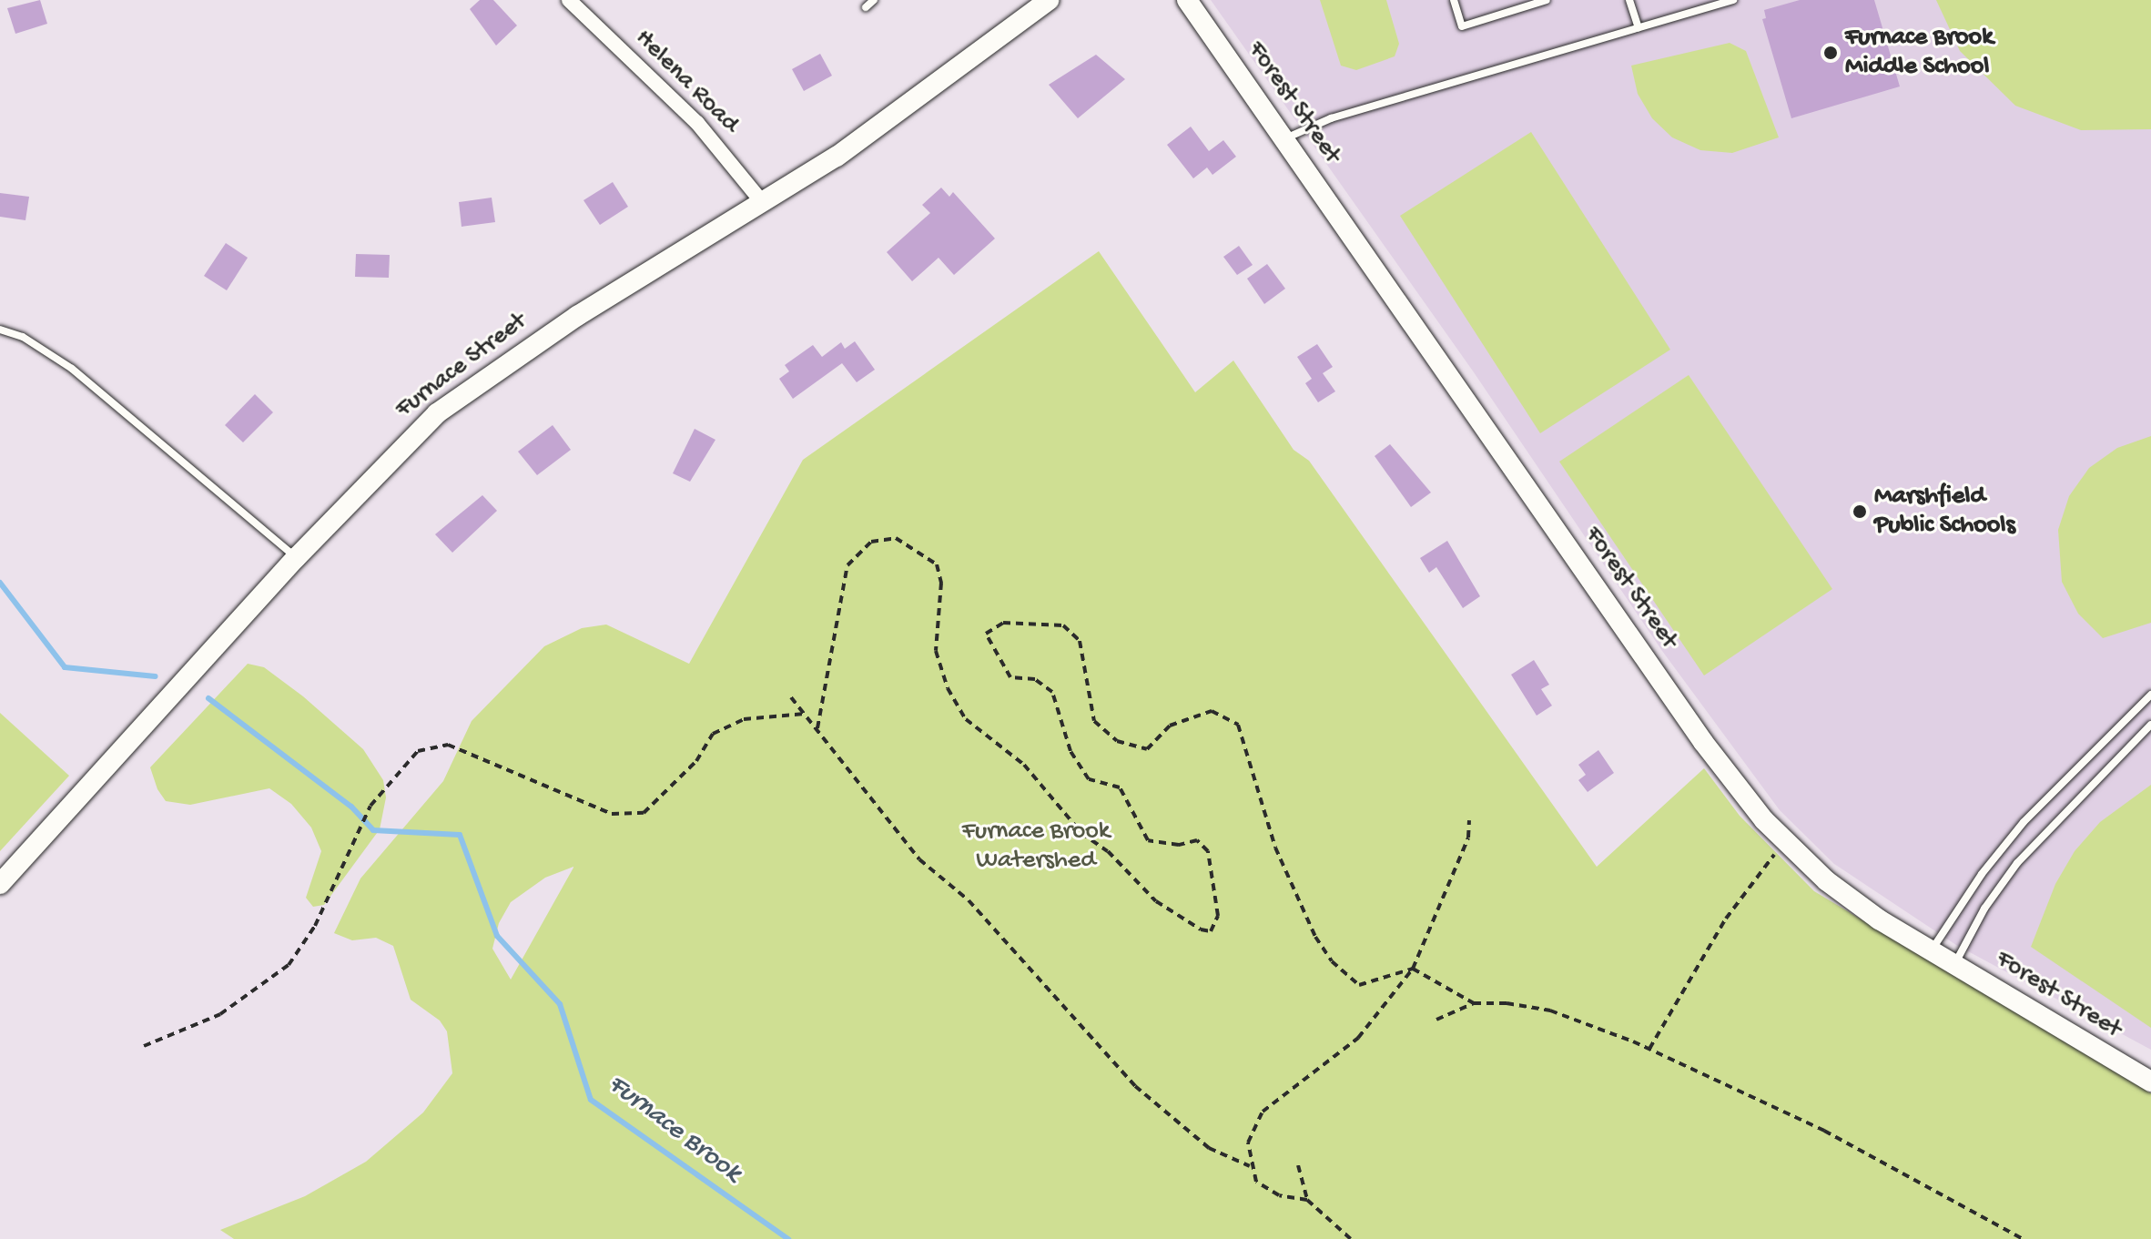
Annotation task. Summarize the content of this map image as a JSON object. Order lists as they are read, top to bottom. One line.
{"streets":{"street":["Helena Road","Forest Street","Furnace Street"]},"crossings":[["Helena Road","Furnace Street"]],"water":["Furnace Brook"],"parks":["Furnace Brook Watershed"],"places":["Furnace Brook Middle School","Marshfield Public Schools"]}
